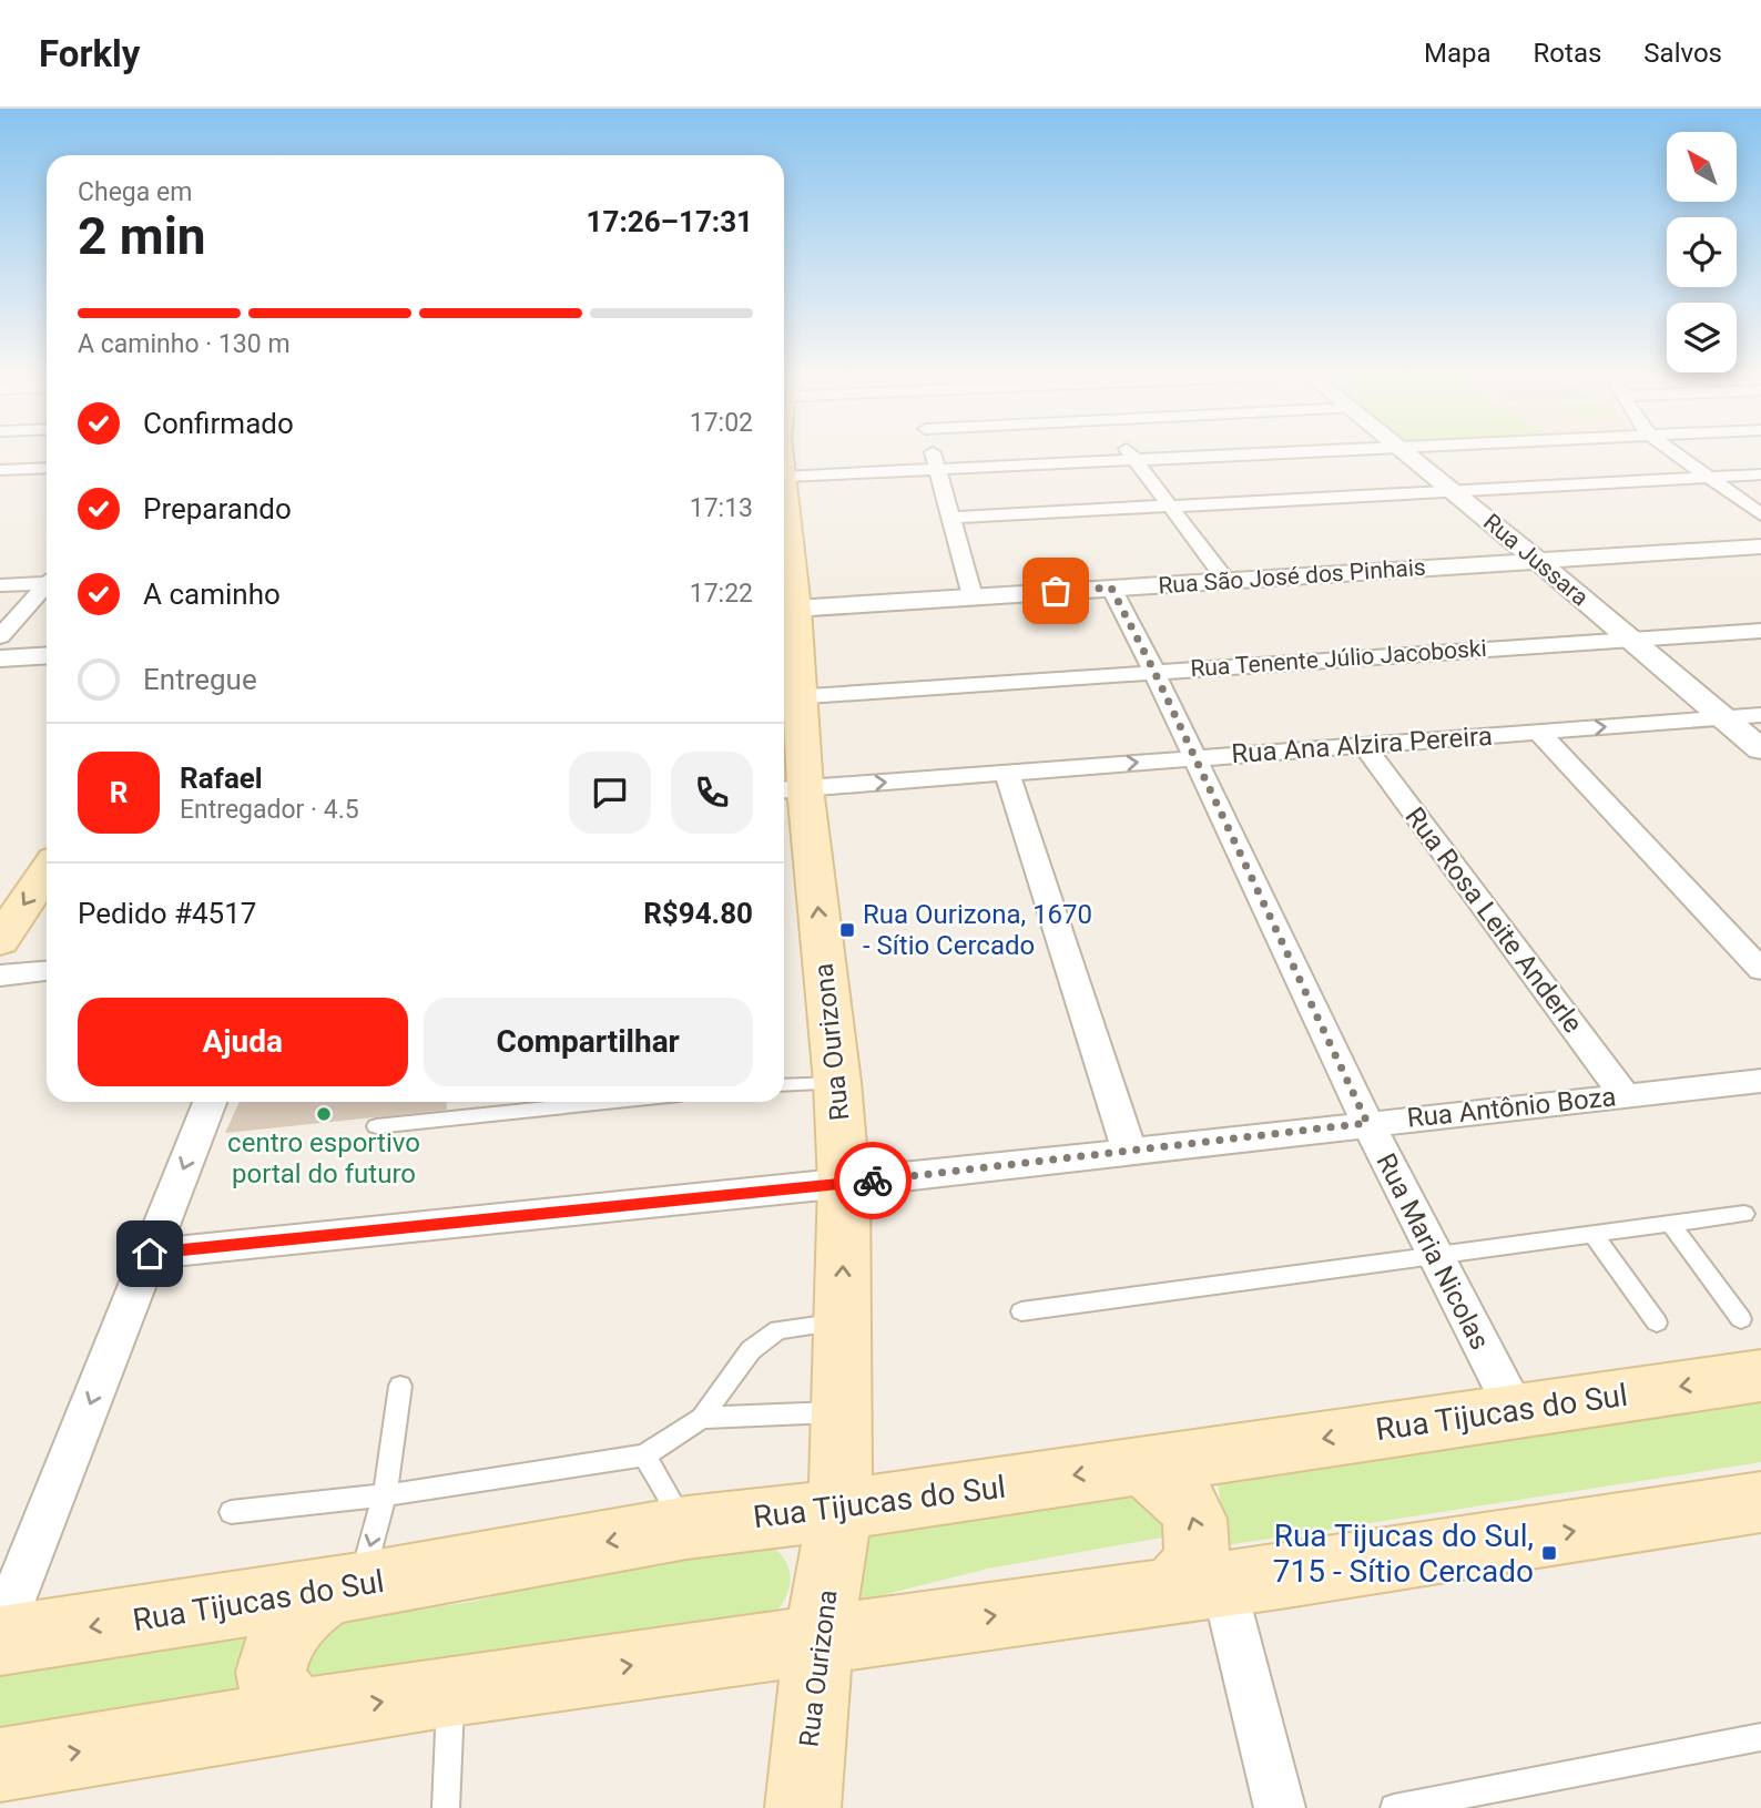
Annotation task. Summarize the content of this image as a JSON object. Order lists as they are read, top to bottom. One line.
{"streets":{"main road":["Rua Ourizona","Rua Tijucas do Sul"],"street":["Rua Jussara","Rua São José dos Pinhais","Rua Tenente Júlio Jacoboski","Rua Ana Alzira Pereira","Rua Rosa Leite Anderle","Rua Antônio Boza","Rua Maria Nicolas"]},"crossings":[["Rua Jussara","Rua São José dos Pinhais"],["Rua Jussara","Rua Tenente Júlio Jacoboski"],["Rua Jussara","Rua Ana Alzira Pereira"],["Rua São José dos Pinhais","Rua Ourizona"],["Rua São José dos Pinhais","Rua Maria Nicolas"],["Rua Tenente Júlio Jacoboski","Rua Ourizona"],["Rua Tenente Júlio Jacoboski","Rua Maria Nicolas"],["Rua Ana Alzira Pereira","Rua Rosa Leite Anderle"],["Rua Ana Alzira Pereira","Rua Ourizona"],["Rua Ana Alzira Pereira","Rua Maria Nicolas"],["Rua Rosa Leite Anderle","Rua Antônio Boza"],["Rua Ourizona","Rua Antônio Boza"],["Rua Ourizona","Rua Tijucas do Sul"],["Rua Antônio Boza","Rua Maria Nicolas"],["Rua Maria Nicolas","Rua Tijucas do Sul"]],"places":{"transit":["Rua Ourizona, 1670 - Sítio Cercado","Rua Tijucas do Sul, 715 - Sítio Cercado"],"other":["centro esportivo portal do futuro"]},"north":"top left","page":{"header":"Forkly","nav":["Mapa","Rotas","Salvos"],"heading":["2 min","Chega em","17:26–17:31"],"panel":["Rafael","Entregador · 4.5","Pedido #4517","R$94.80"],"bar":"A caminho · 130 m","list":[["Confirmado","17:02"],["Preparando","17:13"],["A caminho","17:22"],"Entregue"],"round":"R","buttons":["Ajuda","Compartilhar"]}}
